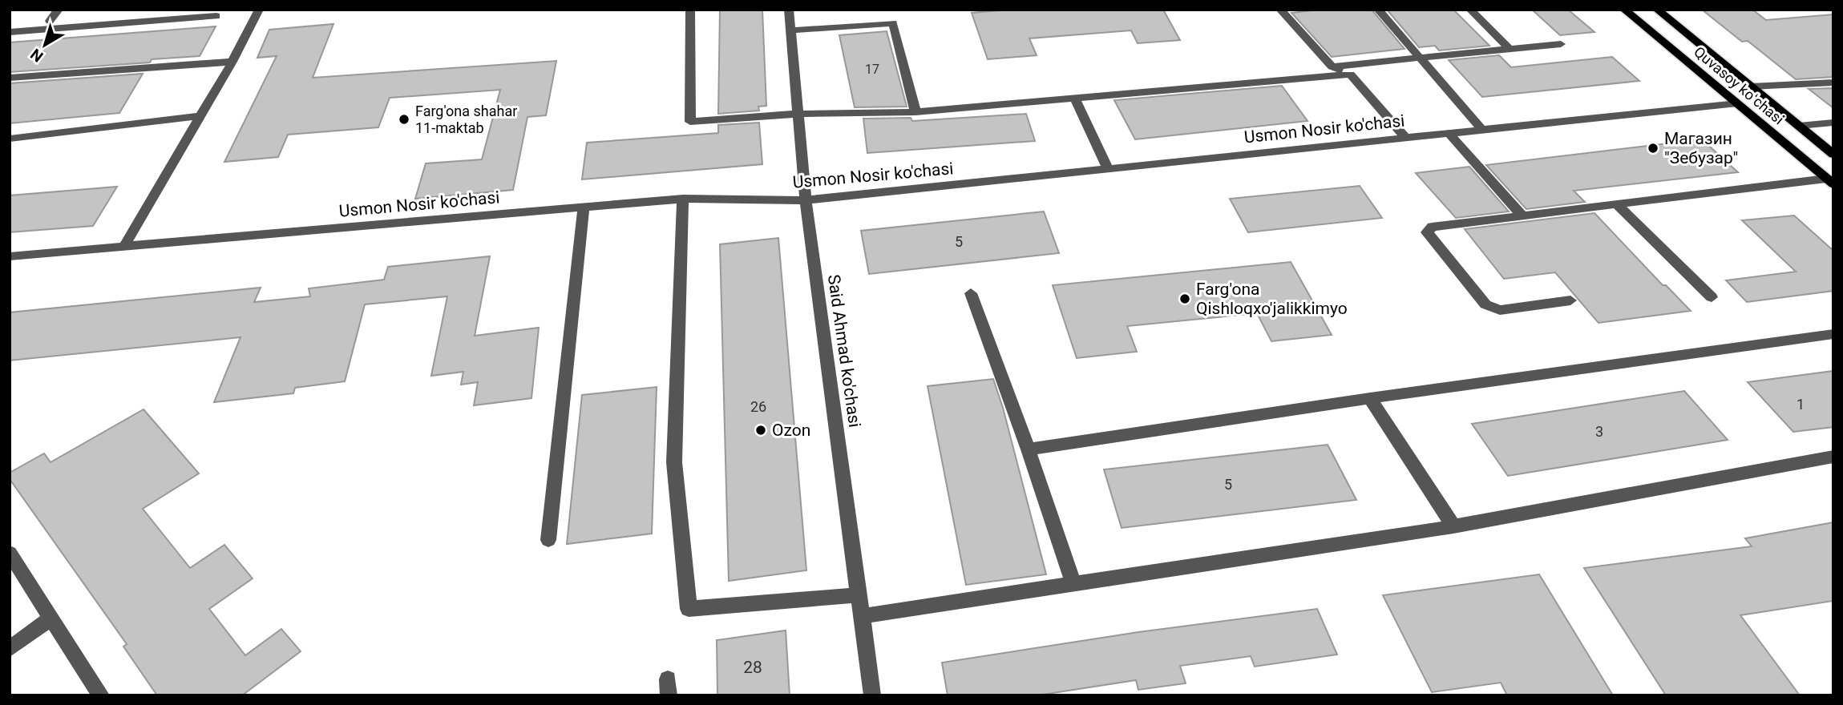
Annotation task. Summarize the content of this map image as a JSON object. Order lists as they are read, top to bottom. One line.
{"streets":{"main road":["Quvasoy koʻchasi"],"street":["Usmon Nosir ko'chasi","Said Ahmad ko'chasi"]},"crossings":[["Quvasoy koʻchasi","Usmon Nosir ko'chasi"],["Usmon Nosir ko'chasi","Said Ahmad ko'chasi"]],"places":["Farg'ona shahar 11-maktab","Магазин \"Зебузар\"","Farg'ona Qishloqxo'jalikkimyo","Ozon"],"house_numbers":["17","5","1","26","3","5","28"],"north":"bottom left"}
